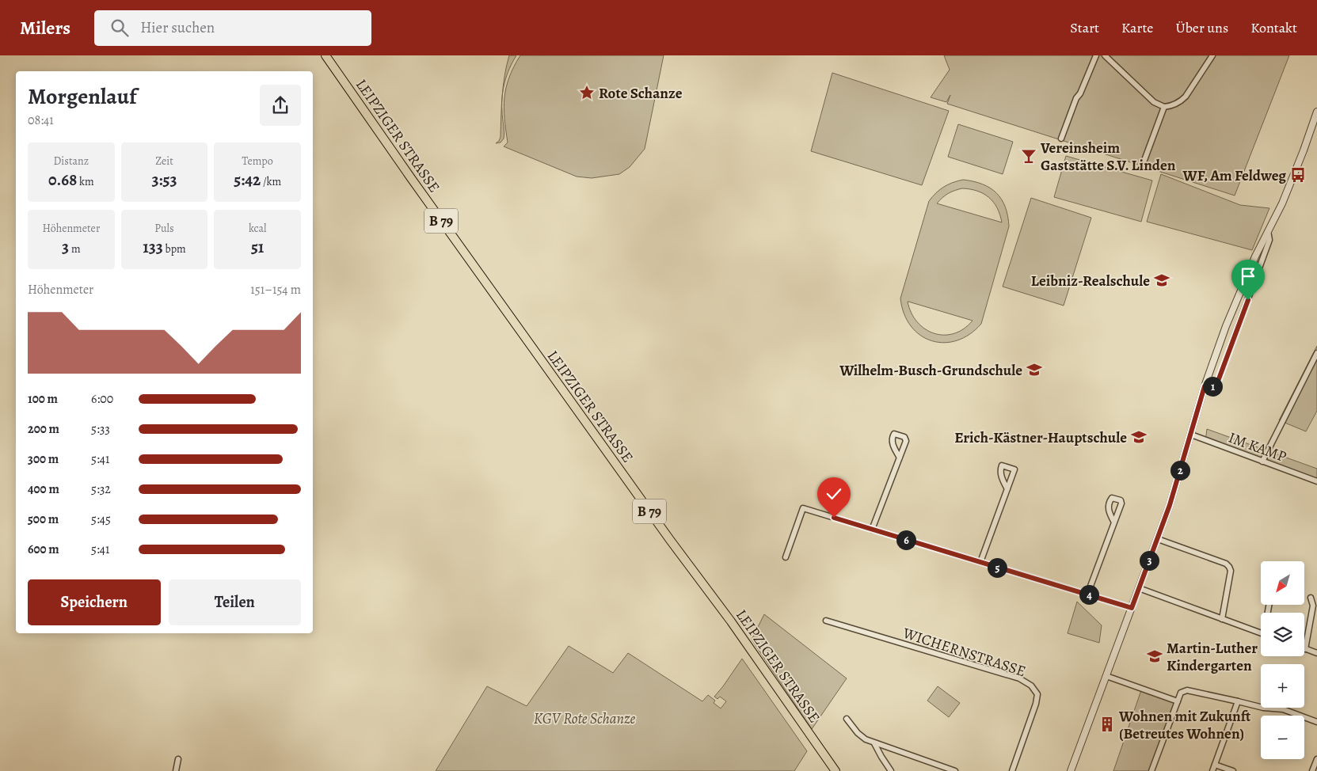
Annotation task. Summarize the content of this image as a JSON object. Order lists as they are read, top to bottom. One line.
{"streets":{"main road":["LEIPZIGER STRASSE","B 79"],"street":["IM KAMP","WICHERNSTRASSE"]},"parks":["KGV Rote Schanze"],"places":{"place":["Rote Schanze"],"bar":["Vereinsheim Gaststätte S.V. Linden"],"bus stop":["WF, Am Feldweg"],"school or university":["Leibniz-Realschule","Wilhelm-Busch-Grundschule","Erich-Kästner-Hauptschule","Martin-Luther Kindergarten"],"building":["Wohnen mit Zukunft (Betreutes Wohnen)"]},"north":"bottom left","page":{"header":"Milers","search":"Hier suchen","nav":["Start","Karte","Über uns","Kontakt"],"heading":["Morgenlauf","08:41"],"stats":[["Distanz","0.68 km"],["Zeit","3:53"],["Tempo","5:42 /km"],["Höhenmeter","3 m"],["Puls","133 bpm"],["kcal","51"]],"chart":["Höhenmeter","151–154 m"],"pins":["1","2","6","3","5","4"],"list":[{"name":"100 m","note":"6:00"},{"name":"200 m","note":"5:33"},{"name":"300 m","note":"5:41"},{"name":"400 m","note":"5:32"},{"name":"500 m","note":"5:45"},{"name":"600 m","note":"5:41"}],"map_buttons":["+","−"],"buttons":["Speichern","Teilen"]}}
